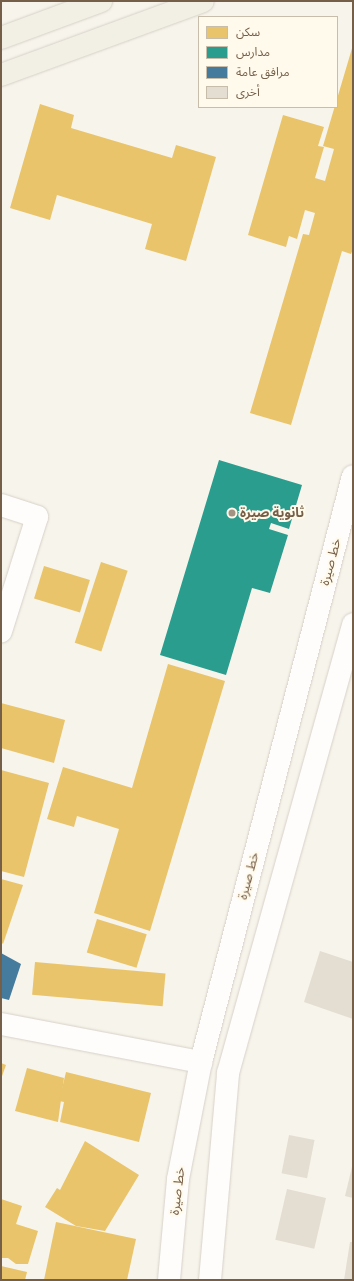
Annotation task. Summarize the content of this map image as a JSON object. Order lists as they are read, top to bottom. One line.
{"streets":{"street":["خط صيرة"]},"places":["ثانوية صيرة"],"legend":["سكن","مدارس","مرافق عامة","أخرى"]}
